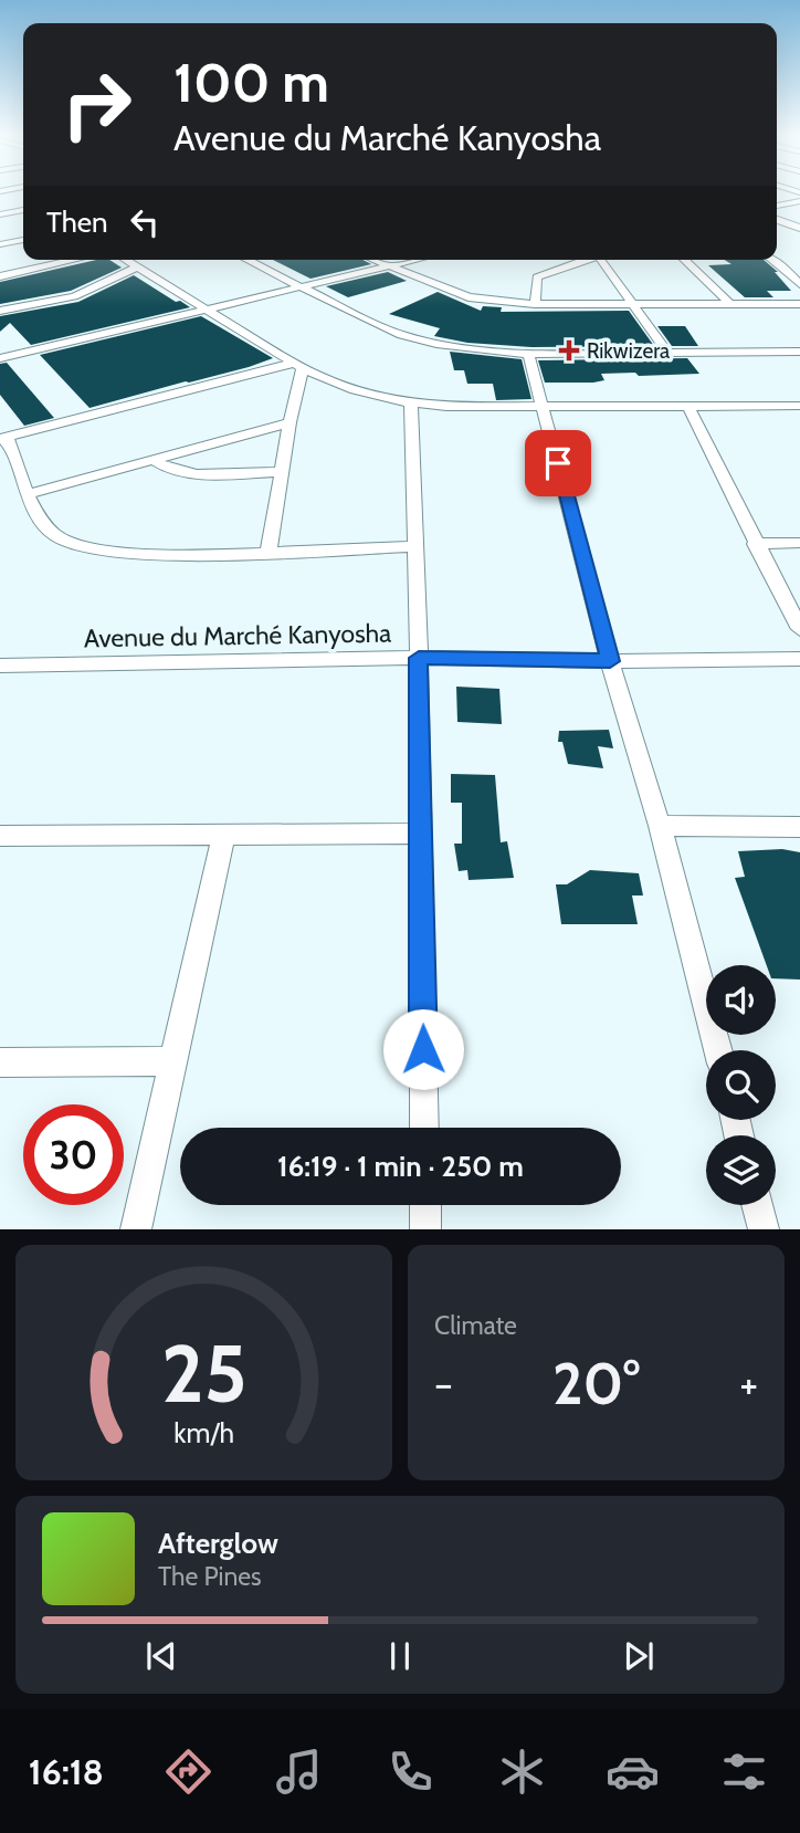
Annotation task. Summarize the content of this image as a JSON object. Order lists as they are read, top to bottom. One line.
{"streets":{"street":["Avenue du Marché Kanyosha"]},"places":{"health":["Rikwizera"]},"page":{"turn":["100 m","Avenue du Marché Kanyosha"],"then":"Then","limit":"30","trip":"16:19 · 1 min · 250 m","tile":"Climate","heat":["−","20°","+"],"song":["Afterglow","The Pines"],"tabs":"16:18","gauge":["25","km/h"]}}
